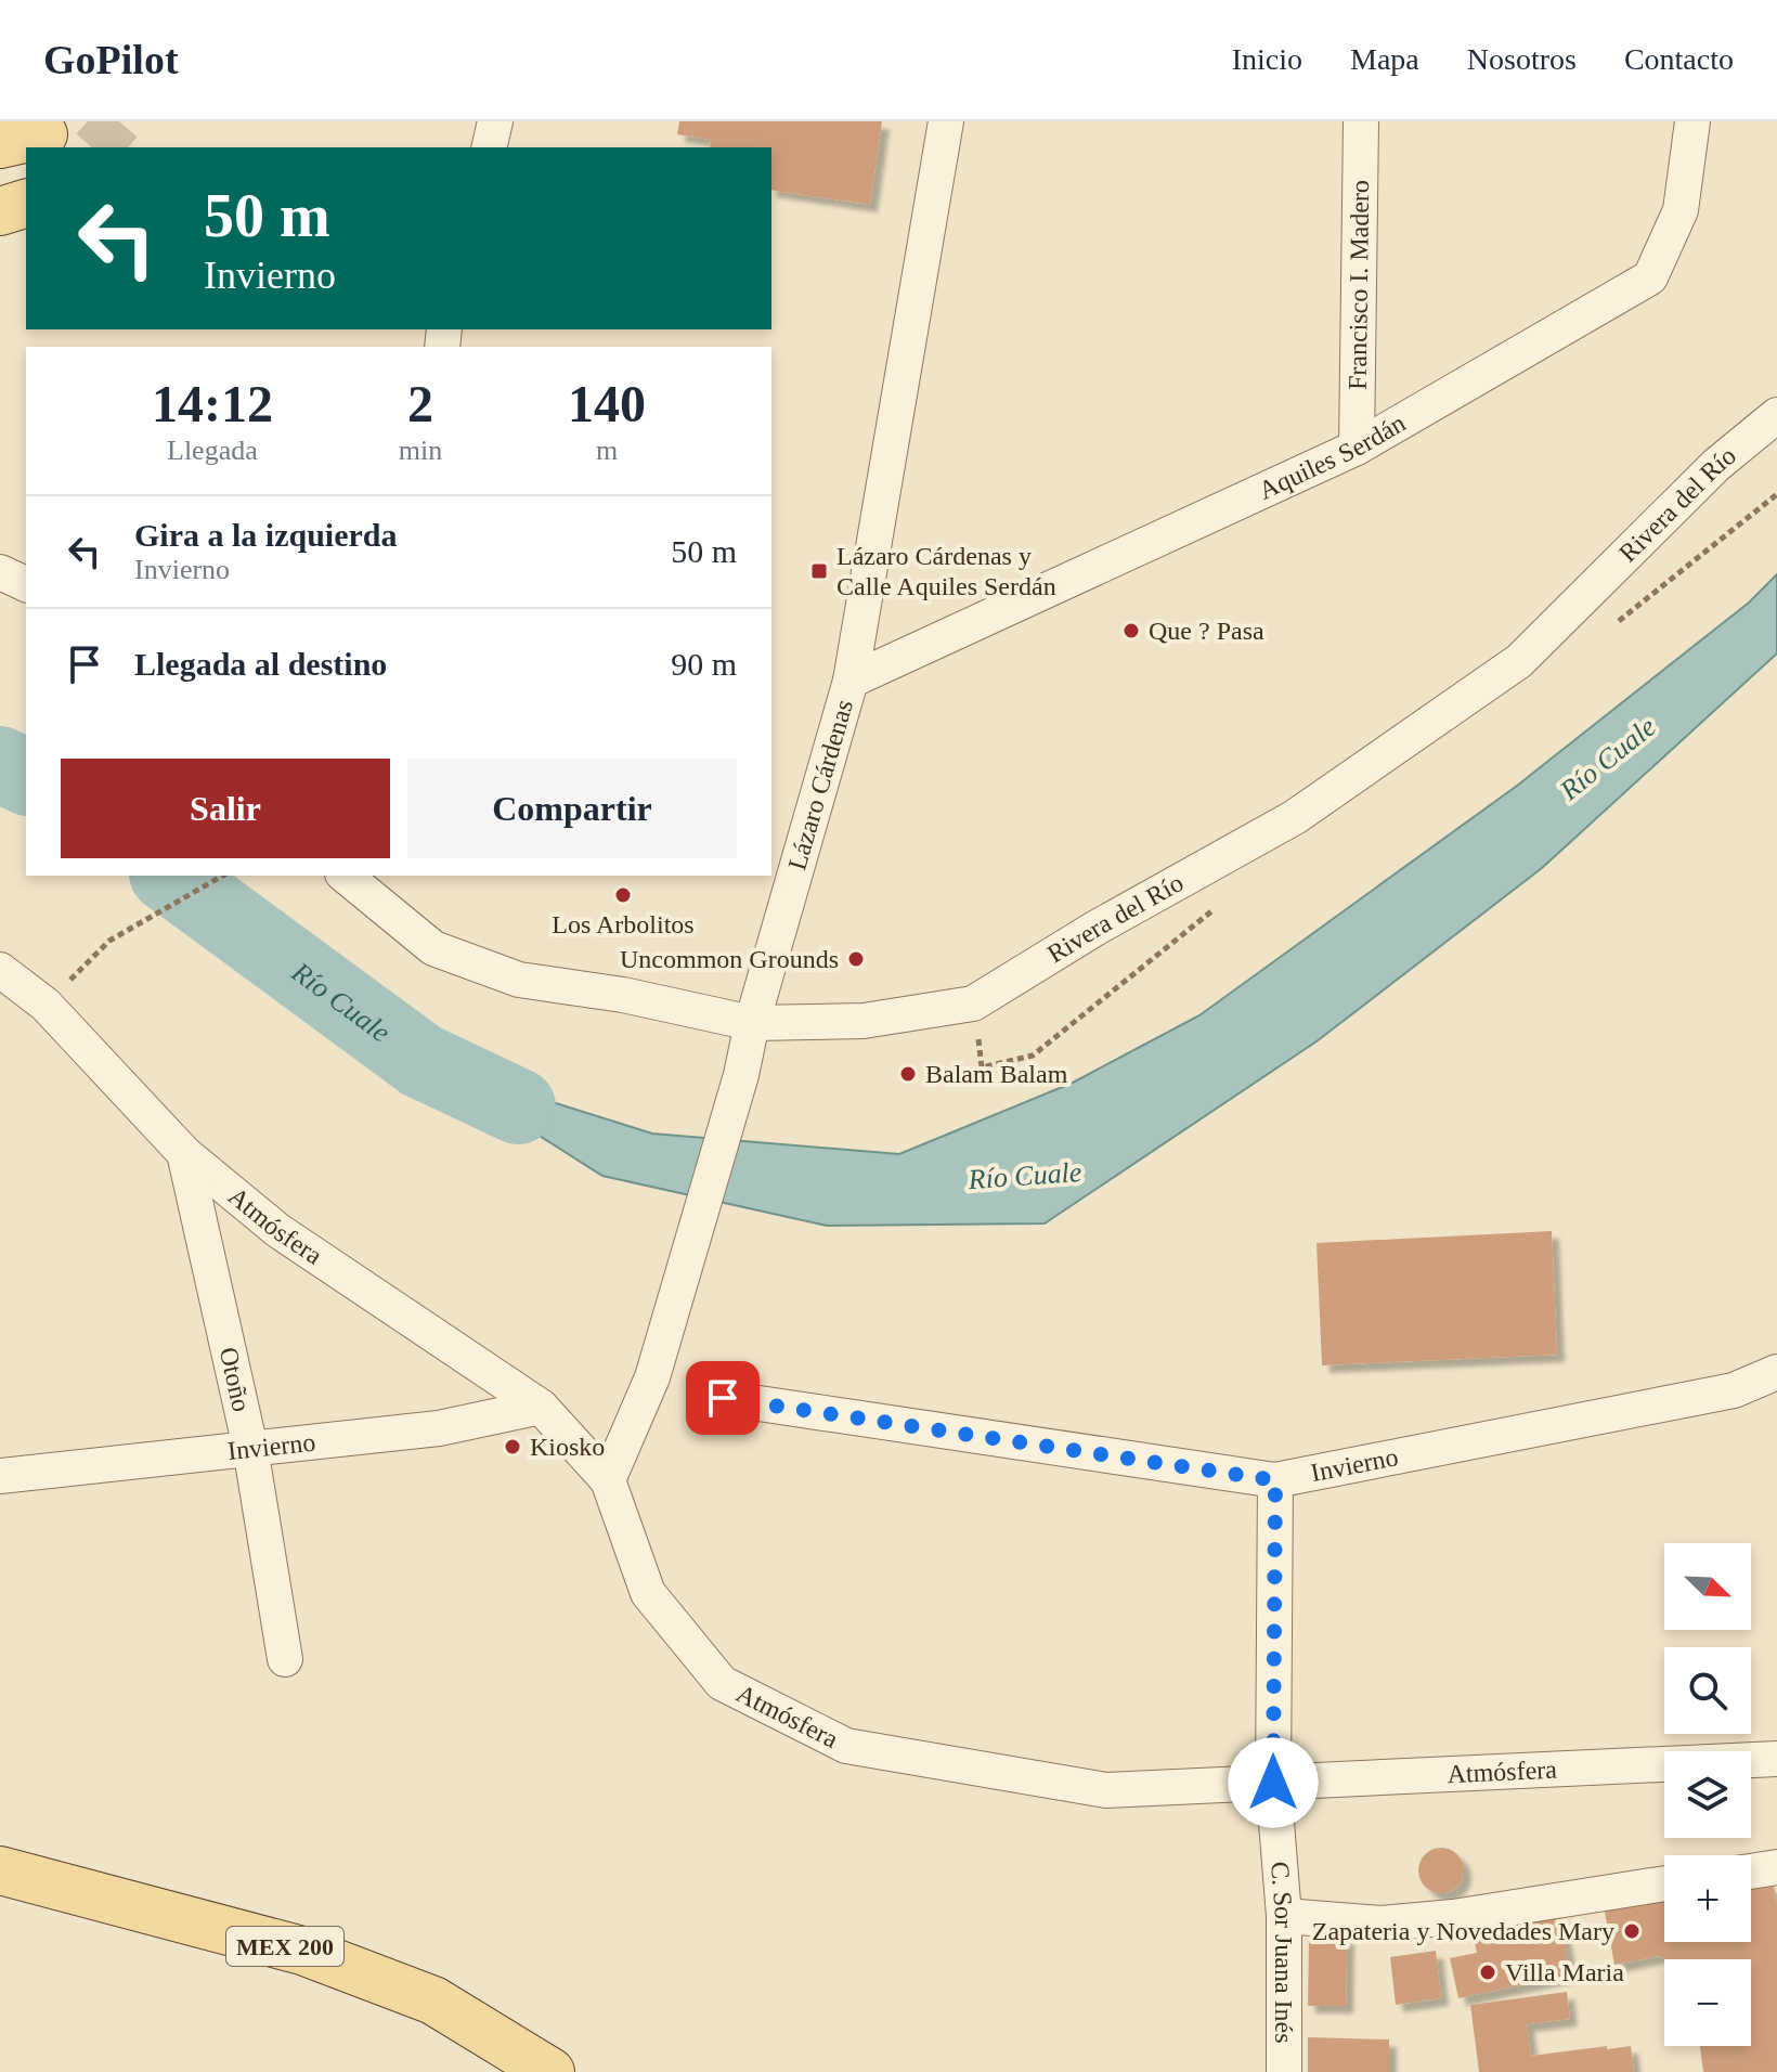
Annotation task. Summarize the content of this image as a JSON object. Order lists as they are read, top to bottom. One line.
{"streets":{"main road":["MEX 200"],"street":["Francisco I. Madero","Aquiles Serdán","Rivera del Río","Lázaro Cárdenas","Atmósfera","Otoño","Invierno","C. Sor Juana Inés"]},"crossings":[["Francisco I. Madero","Aquiles Serdán"],["Aquiles Serdán","Lázaro Cárdenas"],["Rivera del Río","Lázaro Cárdenas"],["Lázaro Cárdenas","Atmósfera"],["Atmósfera","Otoño"],["Atmósfera","Invierno"],["Atmósfera","C. Sor Juana Inés"],["Otoño","Invierno"],["Invierno","C. Sor Juana Inés"]],"water":["Río Cuale"],"places":{"transit":["Lázaro Cárdenas y Calle Aquiles Serdán"],"other":["Que ? Pasa","Los Arbolitos","Uncommon Grounds","Balam Balam","Kiosko","Zapateria y Novedades Mary","Villa Maria"]},"north":"bottom right","page":{"header":"GoPilot","nav":["Inicio","Mapa","Nosotros","Contacto"],"turn":["50 m","Invierno"],"eta":["14:12","Llegada","2","min","140","m"],"list":[{"name":"Gira a la izquierda","note":"Invierno","value":"50 m"},{"name":"Llegada al destino","value":"90 m"}],"buttons":["Salir","Compartir"],"map_buttons":["+","−"]}}
